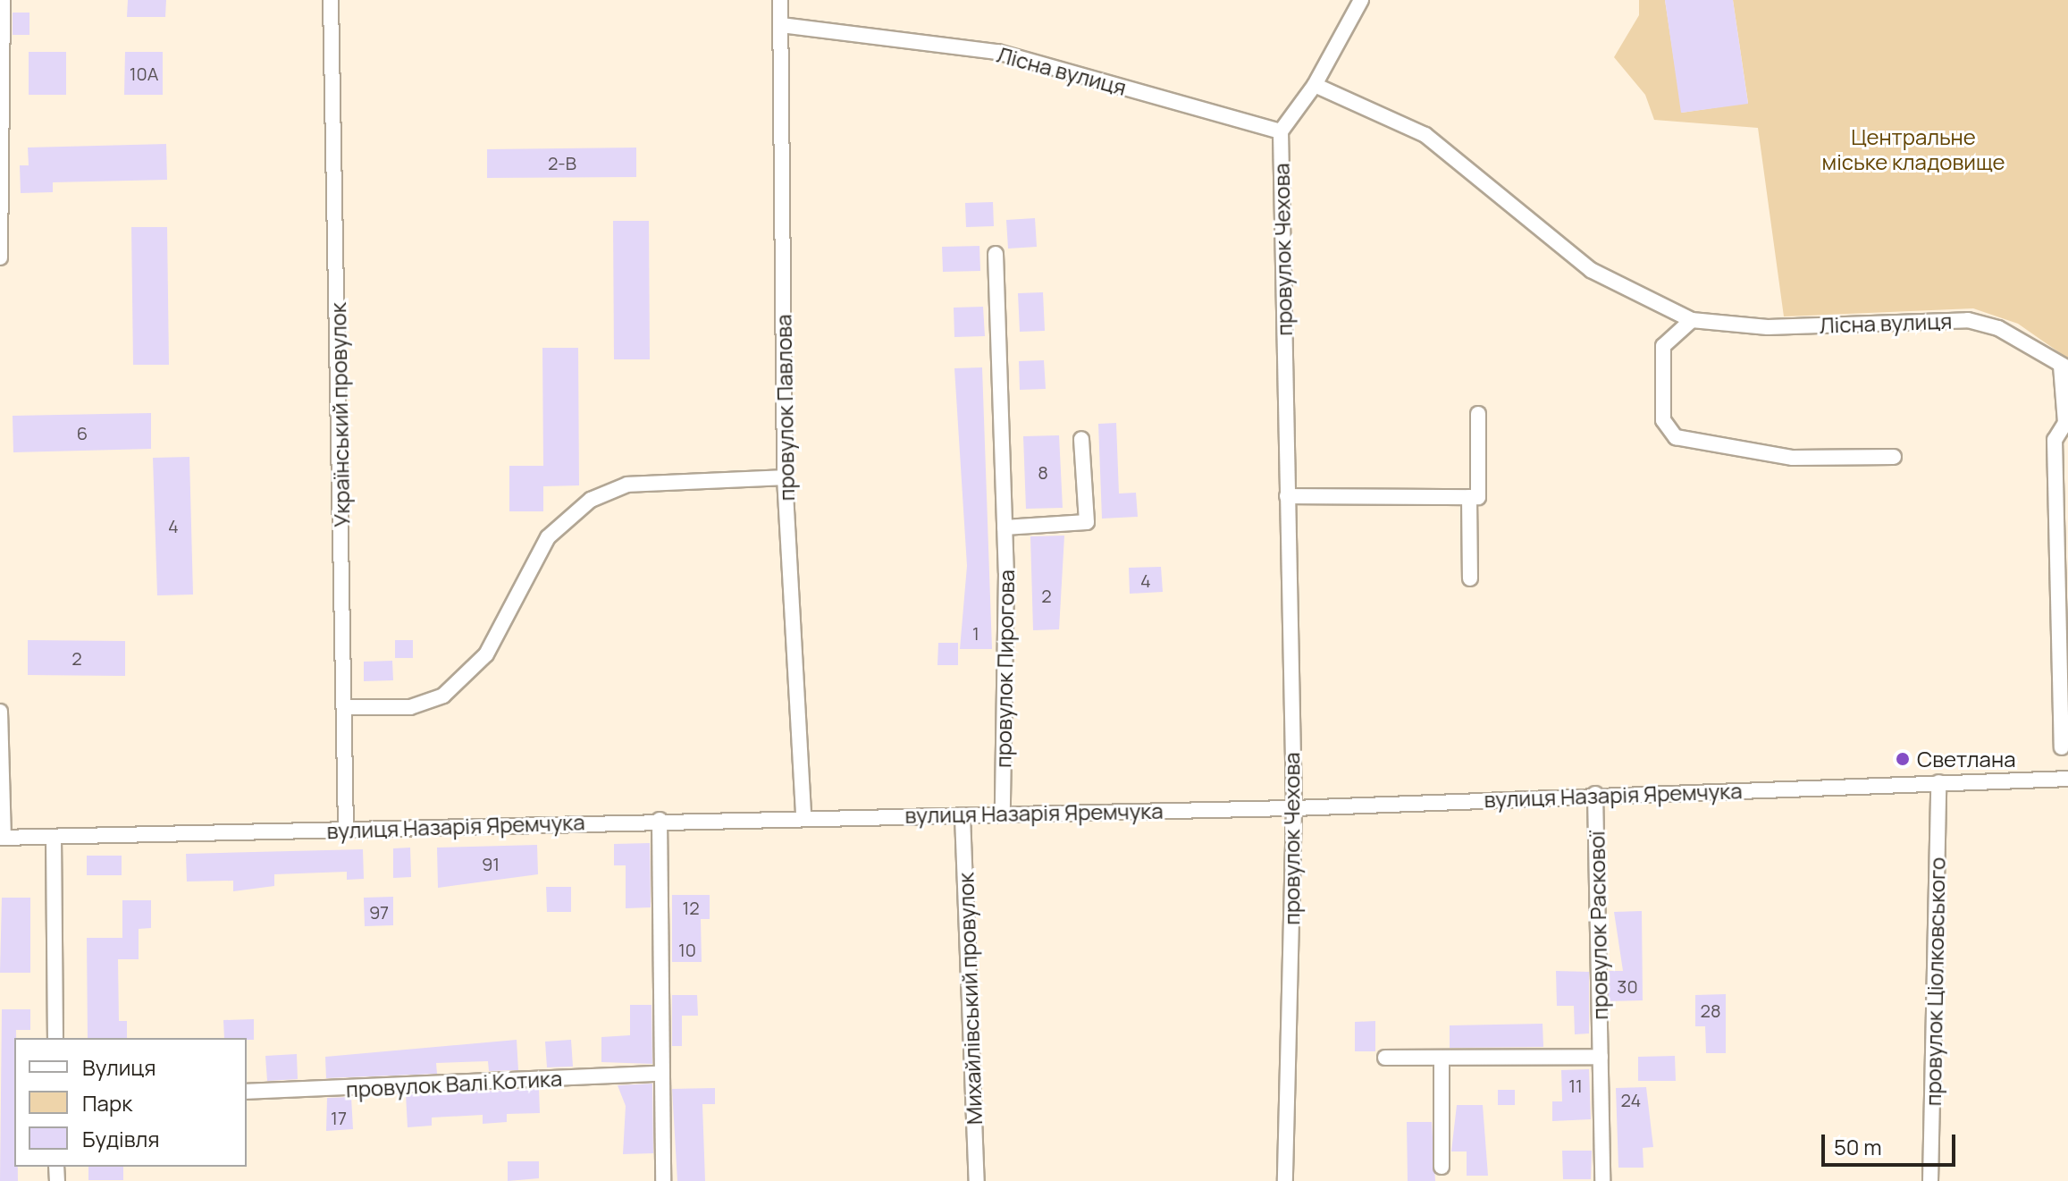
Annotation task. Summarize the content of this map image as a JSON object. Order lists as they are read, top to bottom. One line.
{"streets":{"street":["Лісна вулиця","провулок Чехова","провулок Павлова","Український провулок","провулок Пирогова","вулиця Назарія Яремчука","провулок Раскової","провулок Ціолковського","Михайлівський провулок","провулок Валі Котика"]},"crossings":[["Лісна вулиця","провулок Чехова"],["Лісна вулиця","провулок Павлова"],["провулок Чехова","вулиця Назарія Яремчука"],["провулок Павлова","вулиця Назарія Яремчука"],["Український провулок","вулиця Назарія Яремчука"],["провулок Пирогова","вулиця Назарія Яремчука"],["вулиця Назарія Яремчука","провулок Раскової"],["вулиця Назарія Яремчука","провулок Ціолковського"],["вулиця Назарія Яремчука","Михайлівський провулок"]],"parks":["Центральне міське кладовище"],"places":["Светлана"],"house_numbers":["10А","2-В","6","8","4","4","2","1","2","91","12","97","10","30","28","11","24","17"],"legend":["Вулиця","Парк","Будівля"],"scale_bar":"50 m"}
